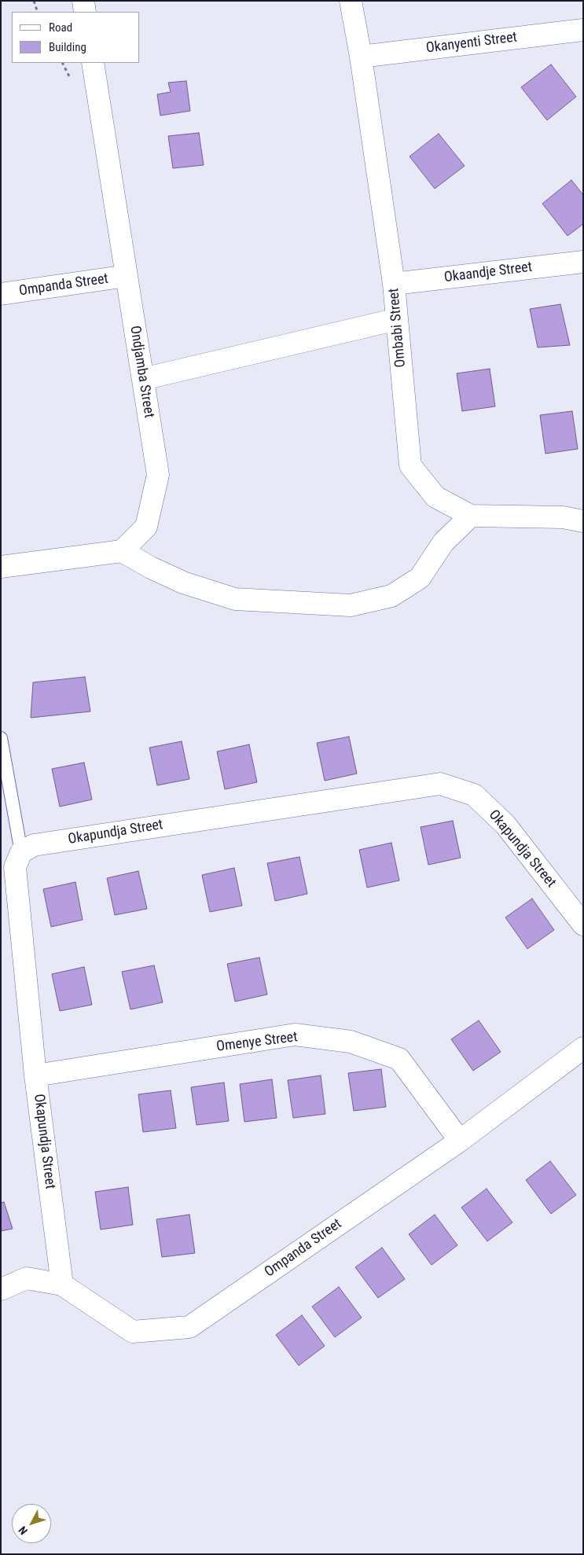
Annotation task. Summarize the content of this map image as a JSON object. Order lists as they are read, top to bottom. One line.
{"streets":{"street":["Okanyenti Street","Okaandje Street","Ompanda Street","Ombabi Street","Ondjamba Street","Okapundja Street","Omenye Street"]},"crossings":[["Okanyenti Street","Ombabi Street"],["Okaandje Street","Ombabi Street"],["Ompanda Street","Ondjamba Street"],["Ompanda Street","Okapundja Street"],["Ompanda Street","Omenye Street"],["Okapundja Street","Omenye Street"]],"legend":["Road","Building"],"north":"bottom left"}
